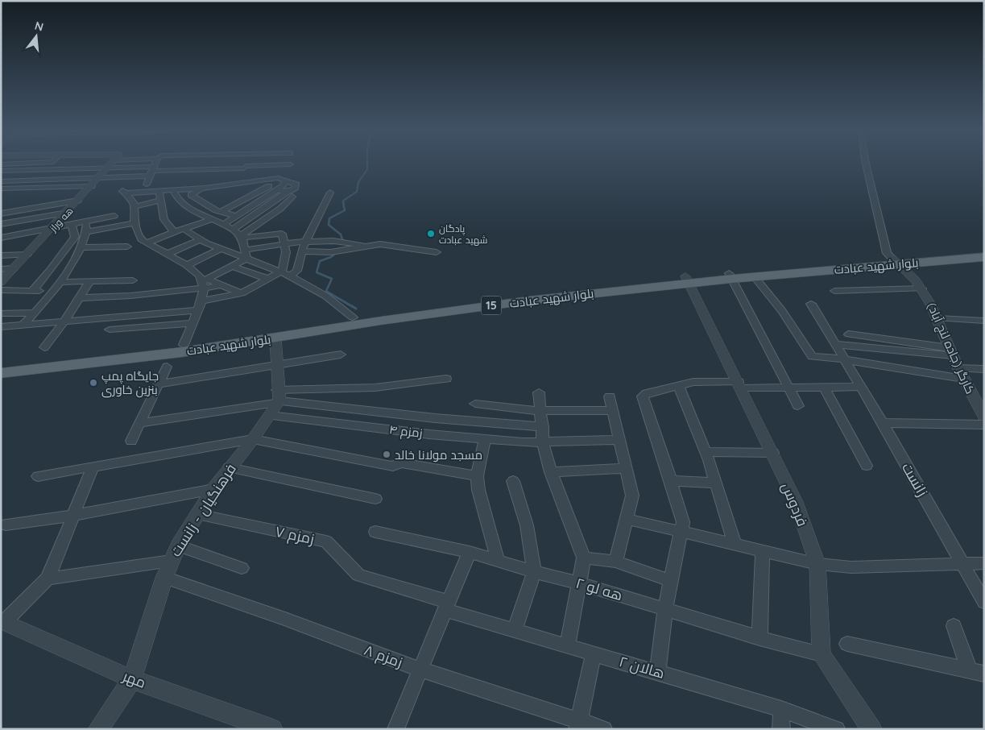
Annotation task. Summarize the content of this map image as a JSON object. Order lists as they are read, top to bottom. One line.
{"streets":{"main road":["بلوار شهید عبادت","15"],"street":["هه وراز","کارگر (جاده لنج آباد)","زمزم ۴","زانست","فردوس","فرهنگیان - زانست","زمزم ۷","هه لو ۲","زمزم ۸","هالان ۲","مهر"]},"crossings":[["بلوار شهید عبادت","کارگر (جاده لنج آباد)"],["بلوار شهید عبادت","فردوس"],["زمزم ۴","فرهنگیان - زانست"],["فردوس","هه لو ۲"],["فرهنگیان - زانست","زمزم ۷"],["فرهنگیان - زانست","زمزم ۸"],["فرهنگیان - زانست","مهر"],["زمزم ۷","هالان ۲"]],"places":["پادگان شهید عبادت","جایگاه پمپ بنزین خاوری","مسجد مولانا خالد"],"north":"top"}
